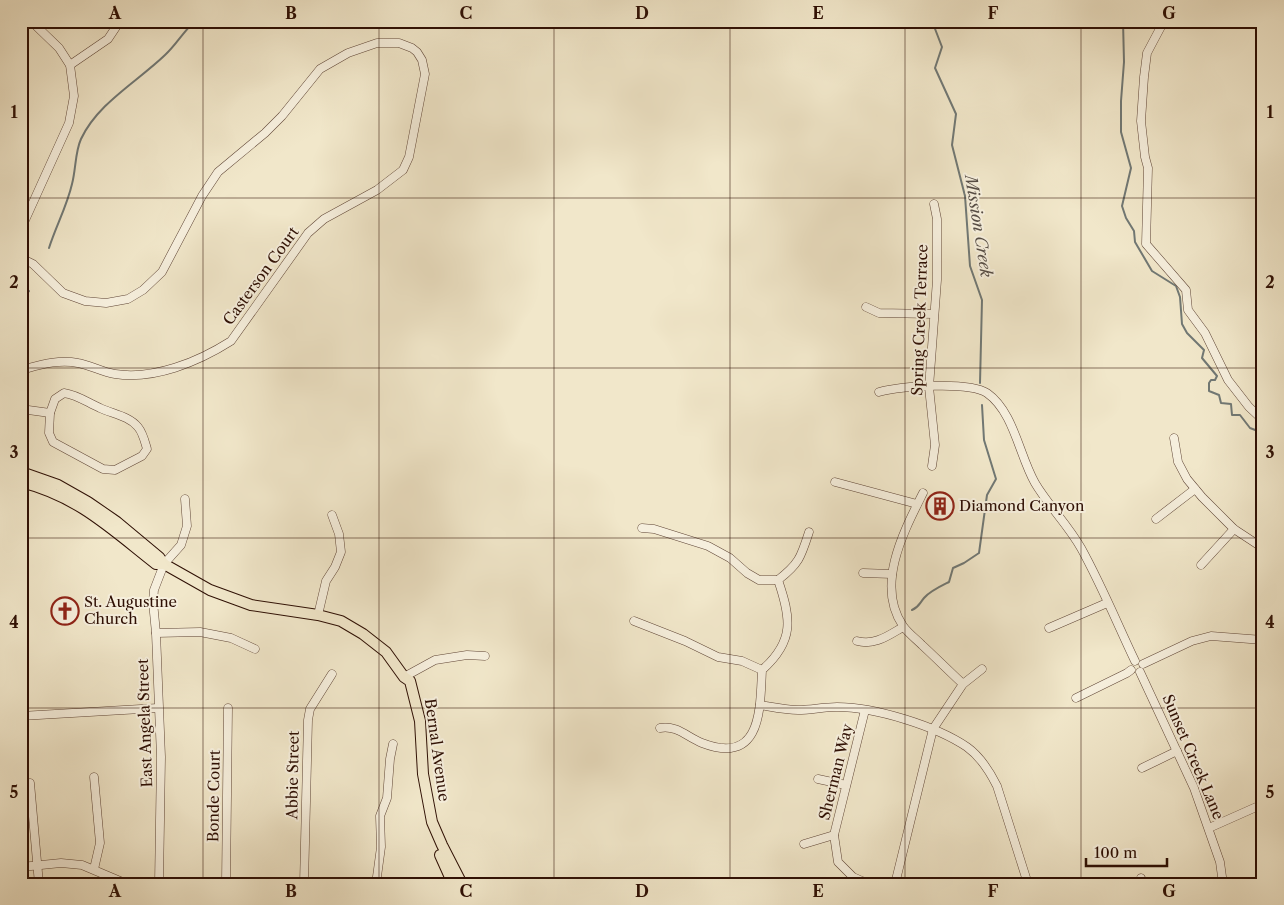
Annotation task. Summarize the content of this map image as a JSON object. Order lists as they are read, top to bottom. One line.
{"streets":{"main road":["Bernal Avenue"],"street":["Casterson Court","Spring Creek Terrace","East Angela Street","Sunset Creek Lane","Sherman Way","Abbie Street","Bonde Court"]},"crossings":[["East Angela Street","Bernal Avenue"]],"water":["Mission Creek"],"places":{"building":["Diamond Canyon"],"church":["St. Augustine Church"]},"scale_bar":"100 m","grid":{"columns":["A","B","C","D","E","F","G"],"rows":["1","2","3","4","5"]}}
